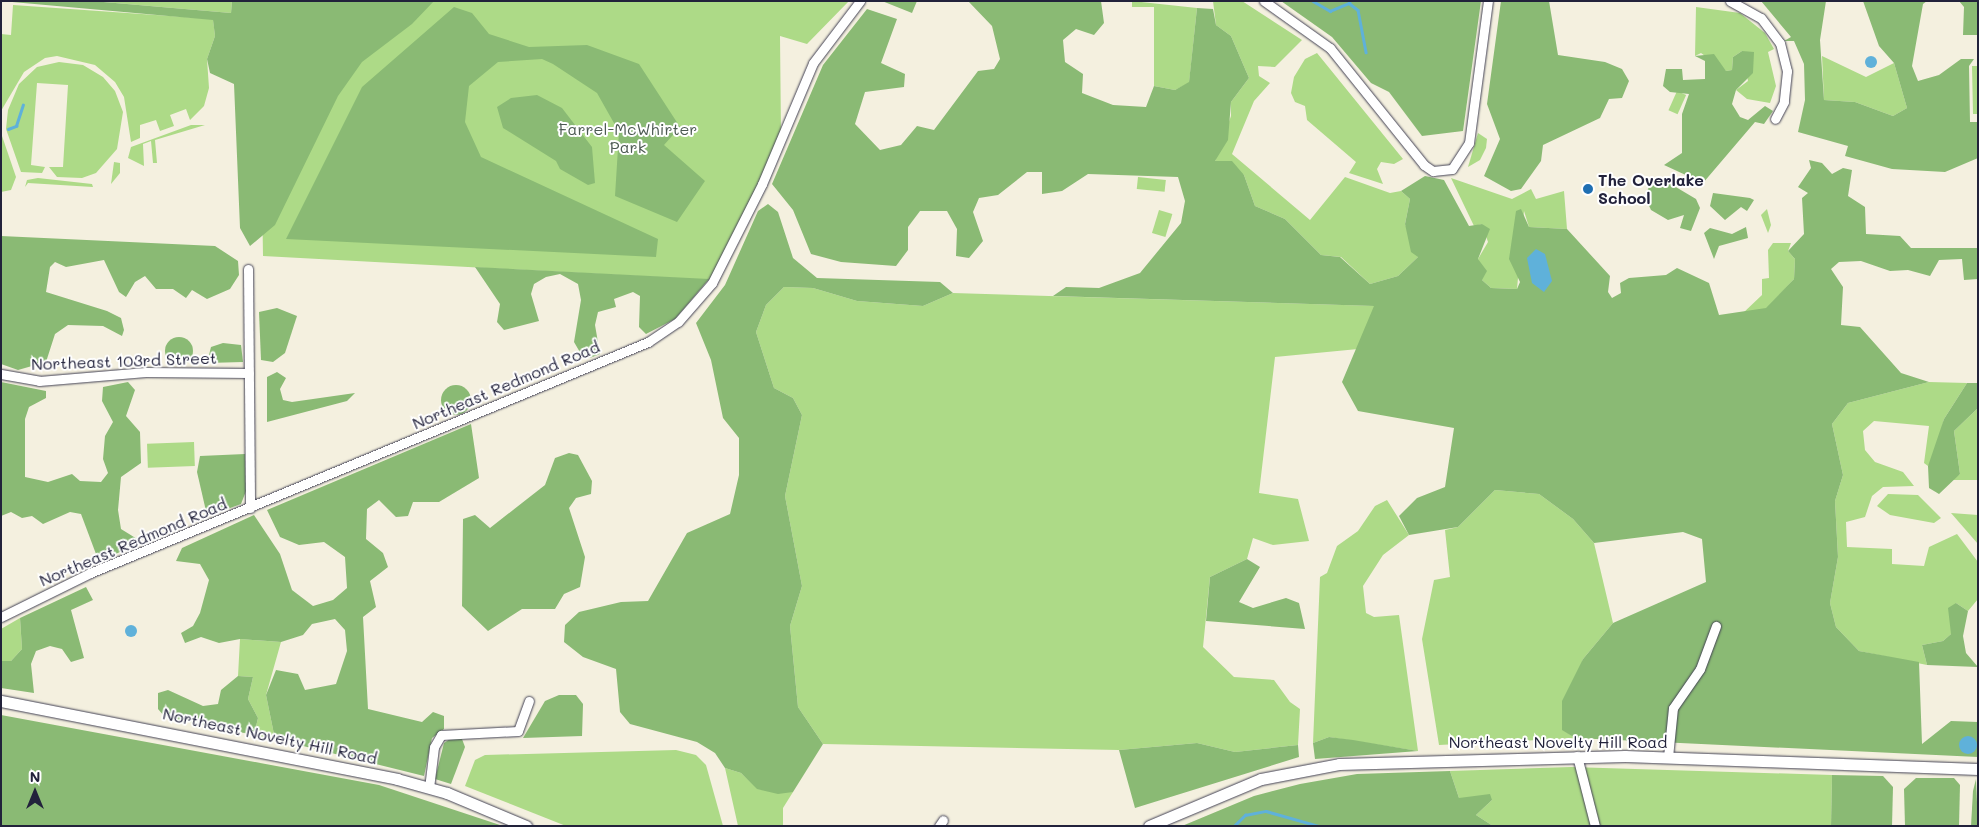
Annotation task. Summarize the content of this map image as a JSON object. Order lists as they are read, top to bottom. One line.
{"streets":{"main road":["Northeast Novelty Hill Road"],"street":["Northeast 103rd Street","Northeast Redmond Road"]},"parks":["Farrel-McWhirter Park"],"places":["The Overlake School"],"north":"top"}
